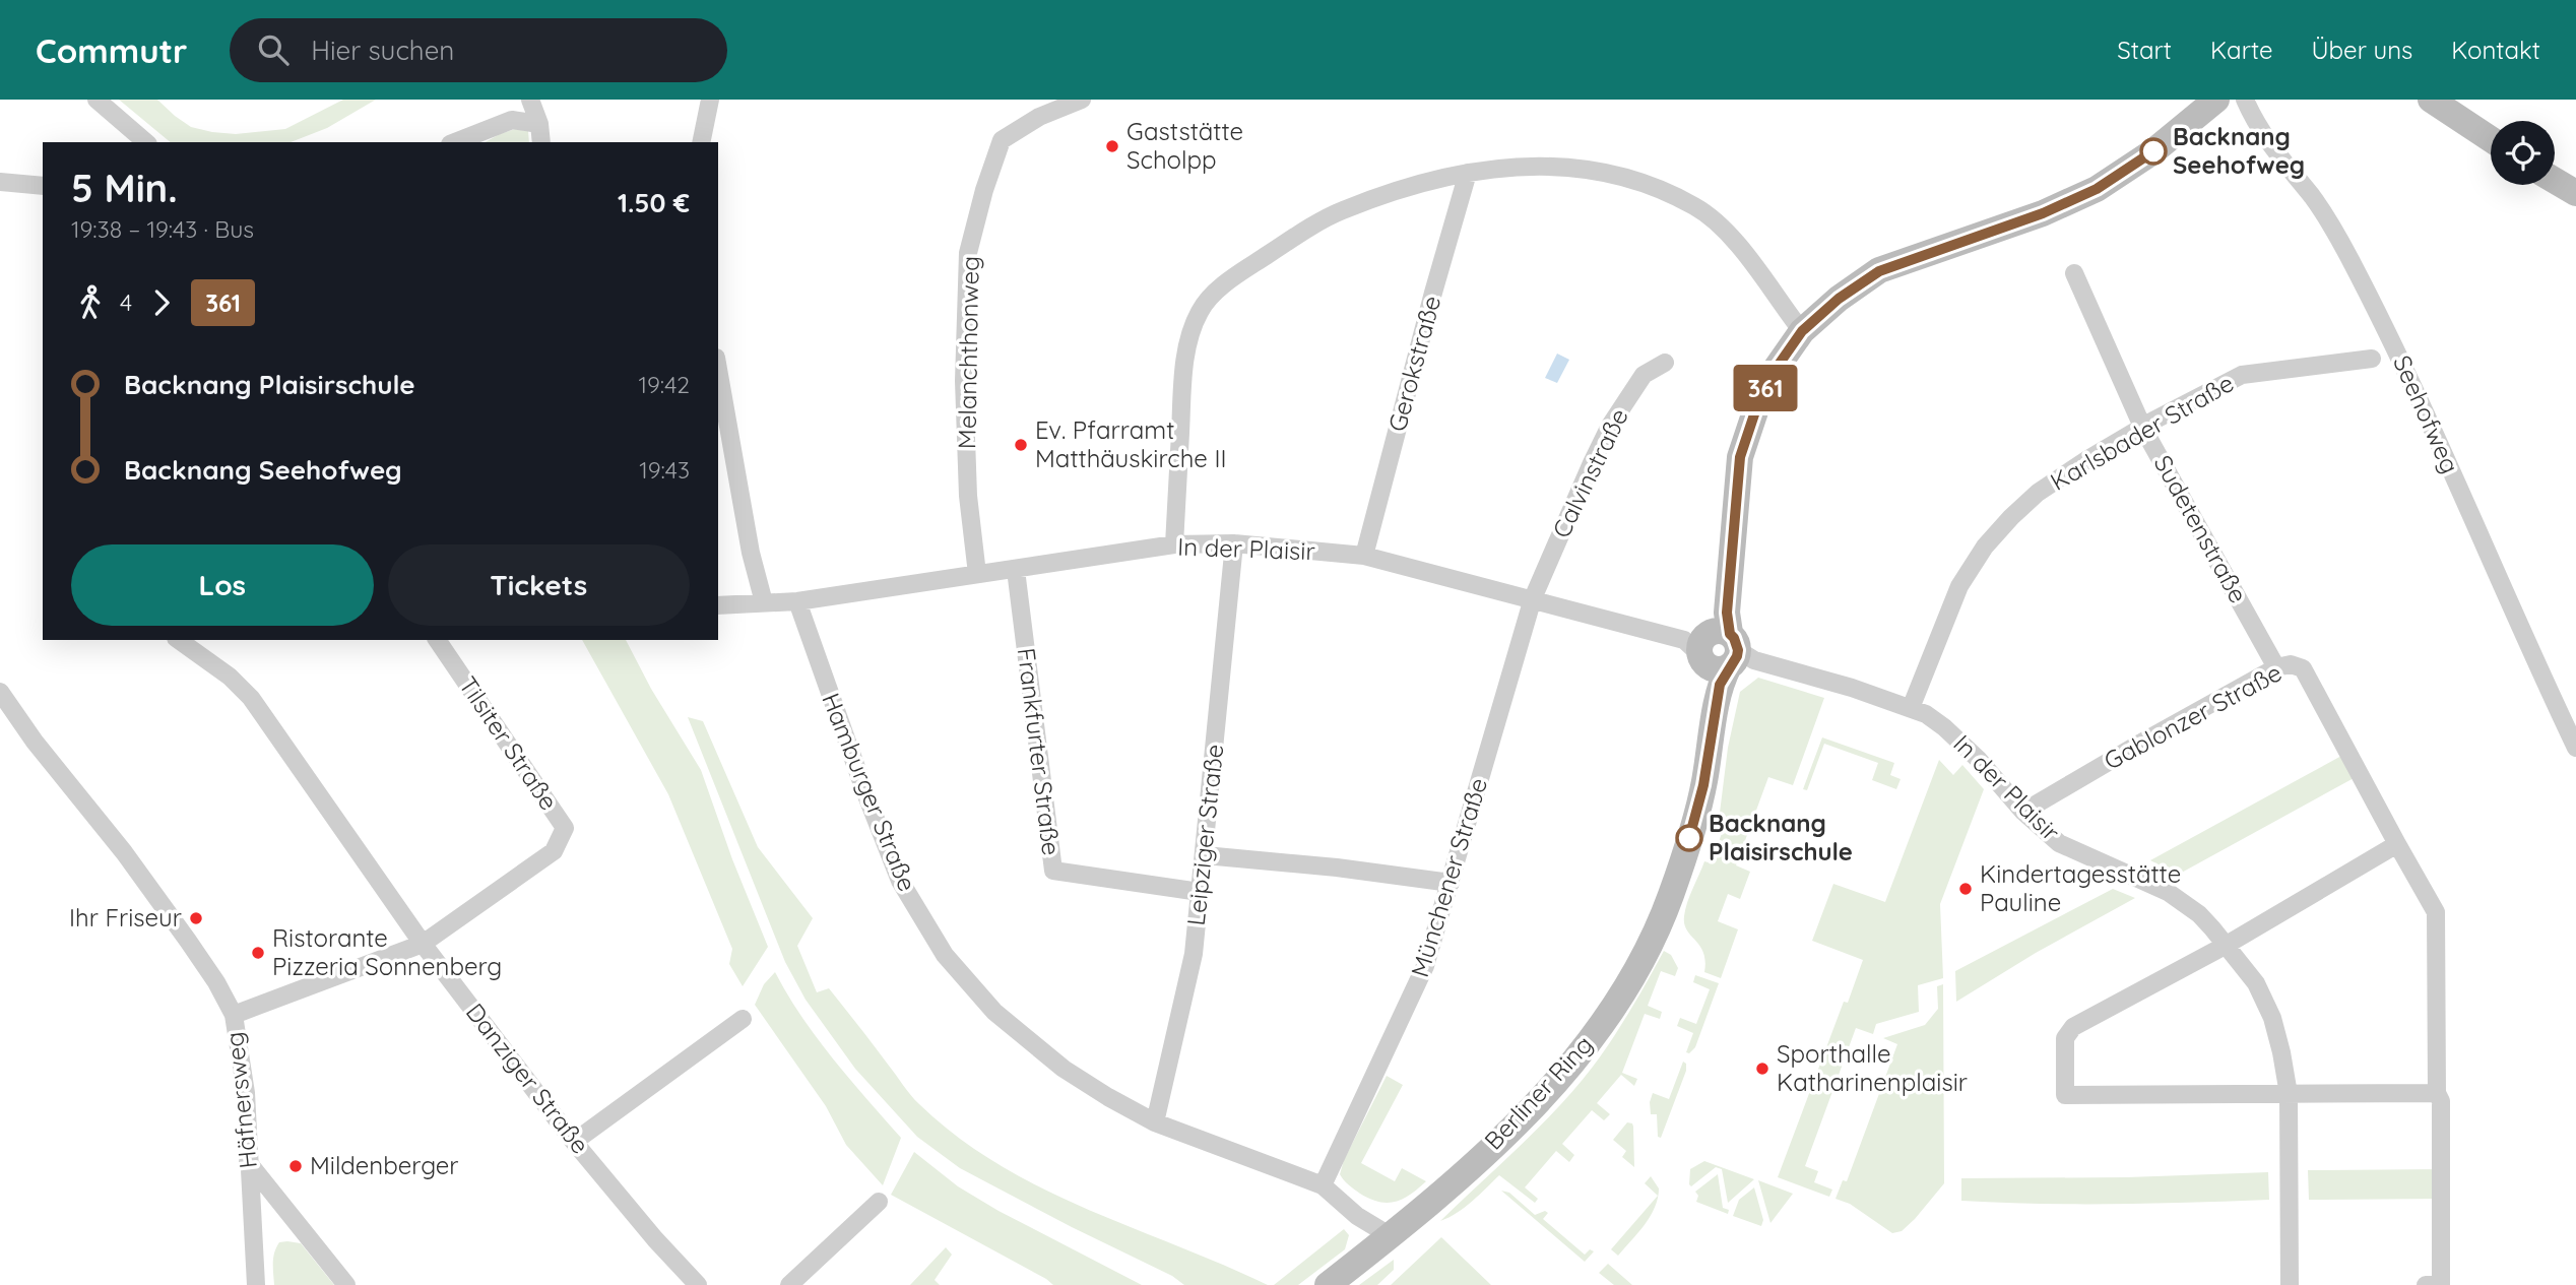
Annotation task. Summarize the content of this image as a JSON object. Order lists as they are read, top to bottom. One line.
{"streets":{"street":["Melanchthonweg","Gerokstraße","Seehofweg","Karlsbader Straße","Calvinstraße","Sudetenstraße","In der Plaisir","Gablonzer Straße","Tilsiter Straße","Frankfurter Straße","Hamburger Straße","Leipziger Straße","Münchener Straße","Danziger Straße","Berliner Ring","Häfnersweg"]},"crossings":[["Melanchthonweg","In der Plaisir"],["Gerokstraße","In der Plaisir"],["Karlsbader Straße","Sudetenstraße"],["Karlsbader Straße","In der Plaisir"],["Calvinstraße","In der Plaisir"],["Calvinstraße","Münchener Straße"],["Sudetenstraße","Gablonzer Straße"],["In der Plaisir","Gablonzer Straße"],["In der Plaisir","Frankfurter Straße"],["In der Plaisir","Hamburger Straße"],["In der Plaisir","Leipziger Straße"],["In der Plaisir","Münchener Straße"],["In der Plaisir","Berliner Ring"],["Tilsiter Straße","Danziger Straße"],["Frankfurter Straße","Leipziger Straße"],["Hamburger Straße","Leipziger Straße"],["Hamburger Straße","Münchener Straße"],["Hamburger Straße","Berliner Ring"]],"places":["Gaststätte Scholpp","Backnang Seehofweg","Ev. Pfarramt Matthäuskirche II","Backnang Plaisirschule","Kindertagesstätte Pauline","Ihr Friseur","Ristorante Pizzeria Sonnenberg","Sporthalle Katharinenplaisir","Mildenberger"],"lines":["bus line 361"],"page":{"header":"Commutr","search":"Hier suchen","nav":["Start","Karte","Über uns","Kontakt"],"on_map":"361","heading":["5 Min.","19:38 – 19:43 · Bus","1.50 €"],"legs":["4","361"],"list":[{"name":"Backnang Plaisirschule","value":"19:42"},{"name":"Backnang Seehofweg","value":"19:43"}],"buttons":["Los","Tickets"]}}
